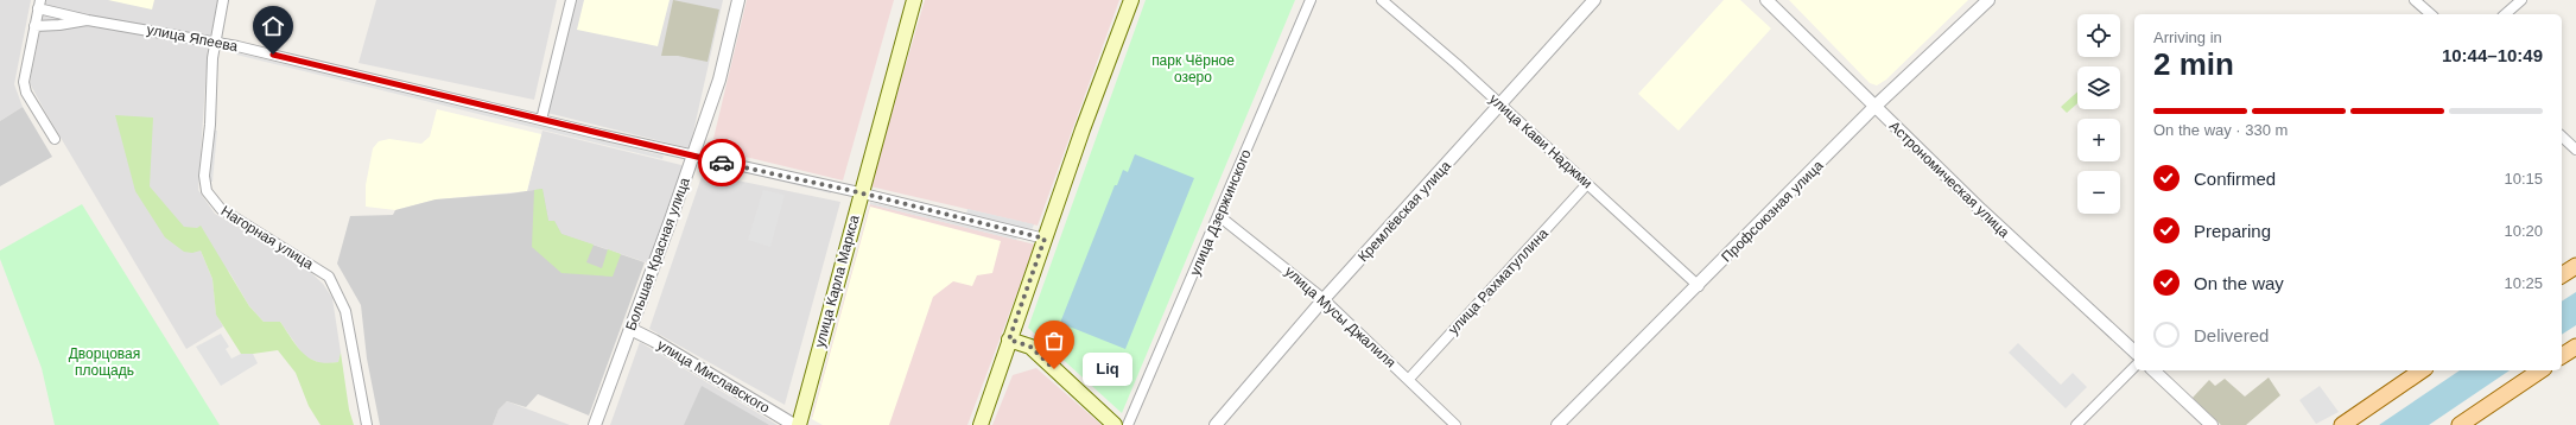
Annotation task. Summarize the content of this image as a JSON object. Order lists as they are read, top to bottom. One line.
{"streets":{"main road":["улица Карла Маркса"],"street":["улица Япеева","улица Кави Наджми","Астрономическая улица","Кремлёвская улица","Профсоюзная улица","улица Дзержинского","Нагорная улица","Большая Красная улица","улица Рахматуллина","улица Мусы Джалиля","улица Миславского"]},"crossings":[["улица Япеева","Нагорная улица"],["улица Япеева","Большая Красная улица"],["улица Япеева","улица Карла Маркса"],["улица Кави Наджми","Кремлёвская улица"],["улица Кави Наджми","Профсоюзная улица"],["улица Кави Наджми","улица Рахматуллина"],["Астрономическая улица","Профсоюзная улица"],["Кремлёвская улица","улица Мусы Джалиля"],["улица Дзержинского","улица Мусы Джалиля"],["Большая Красная улица","улица Миславского"],["улица Карла Маркса","улица Миславского"],["улица Рахматуллина","улица Мусы Джалиля"]],"parks":["парк Чёрное озеро","Дворцовая площадь"],"places":["Liq"],"page":{"map_buttons":["+","−"],"heading":["2 min","Arriving in","10:44–10:49"],"bar":"On the way · 330 m","list":[["Confirmed","10:15"],["Preparing","10:20"],["On the way","10:25"],"Delivered"],"bubble":"Liq"}}
